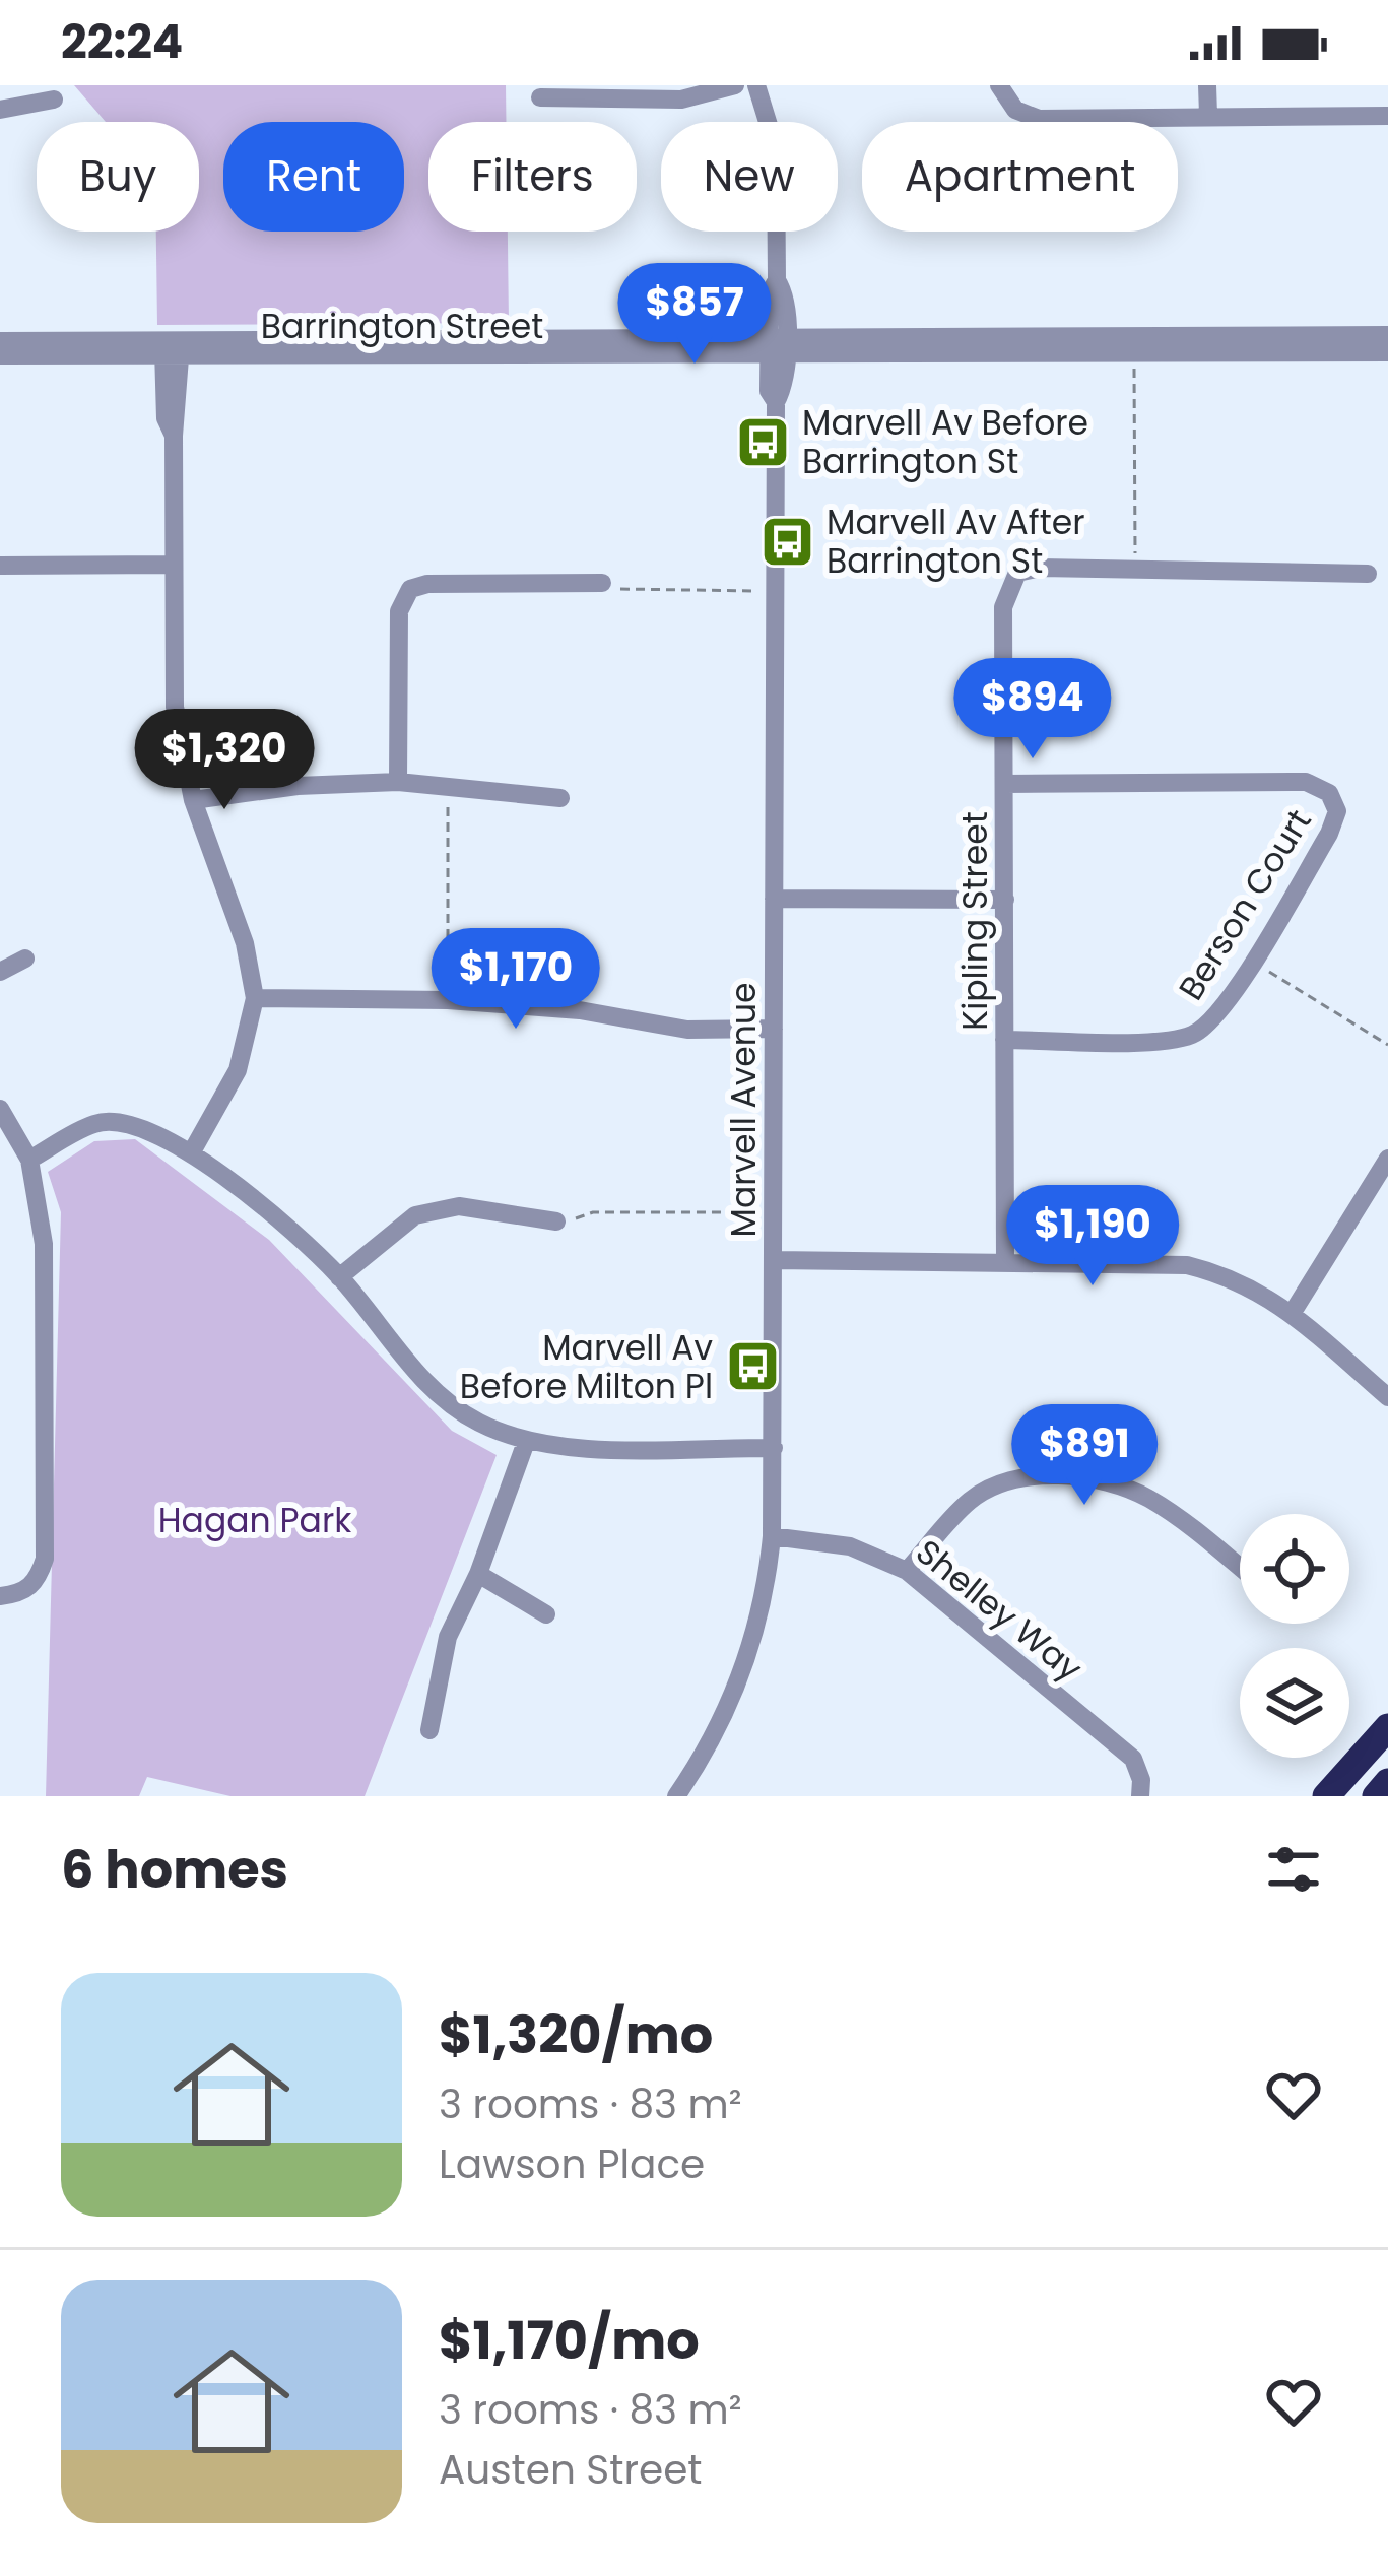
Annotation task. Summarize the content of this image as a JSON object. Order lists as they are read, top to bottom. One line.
{"streets":{"street":["Barrington Street","Berson Court","Kipling Street","Marvell Avenue","Shelley Way"]},"crossings":[["Barrington Street","Marvell Avenue"],["Berson Court","Kipling Street"],["Marvell Avenue","Shelley Way"]],"parks":["Hagan Park"],"places":{"bus stop":["Marvell Av Before Barrington St","Marvell Av After Barrington St","Marvell Av Before Milton Pl"]},"page":{"status":"22:24","chip":["Buy","Rent","Filters","New","Apartment"],"price":["$857","$894","$1,320","$1,170","$1,190","$891"],"heading":"6 homes","list":[{"name":"$1,320/mo","note":"3 rooms · 83 m² · Lawson Place"},{"name":"$1,170/mo","note":"3 rooms · 83 m² · Austen Street"}]}}
